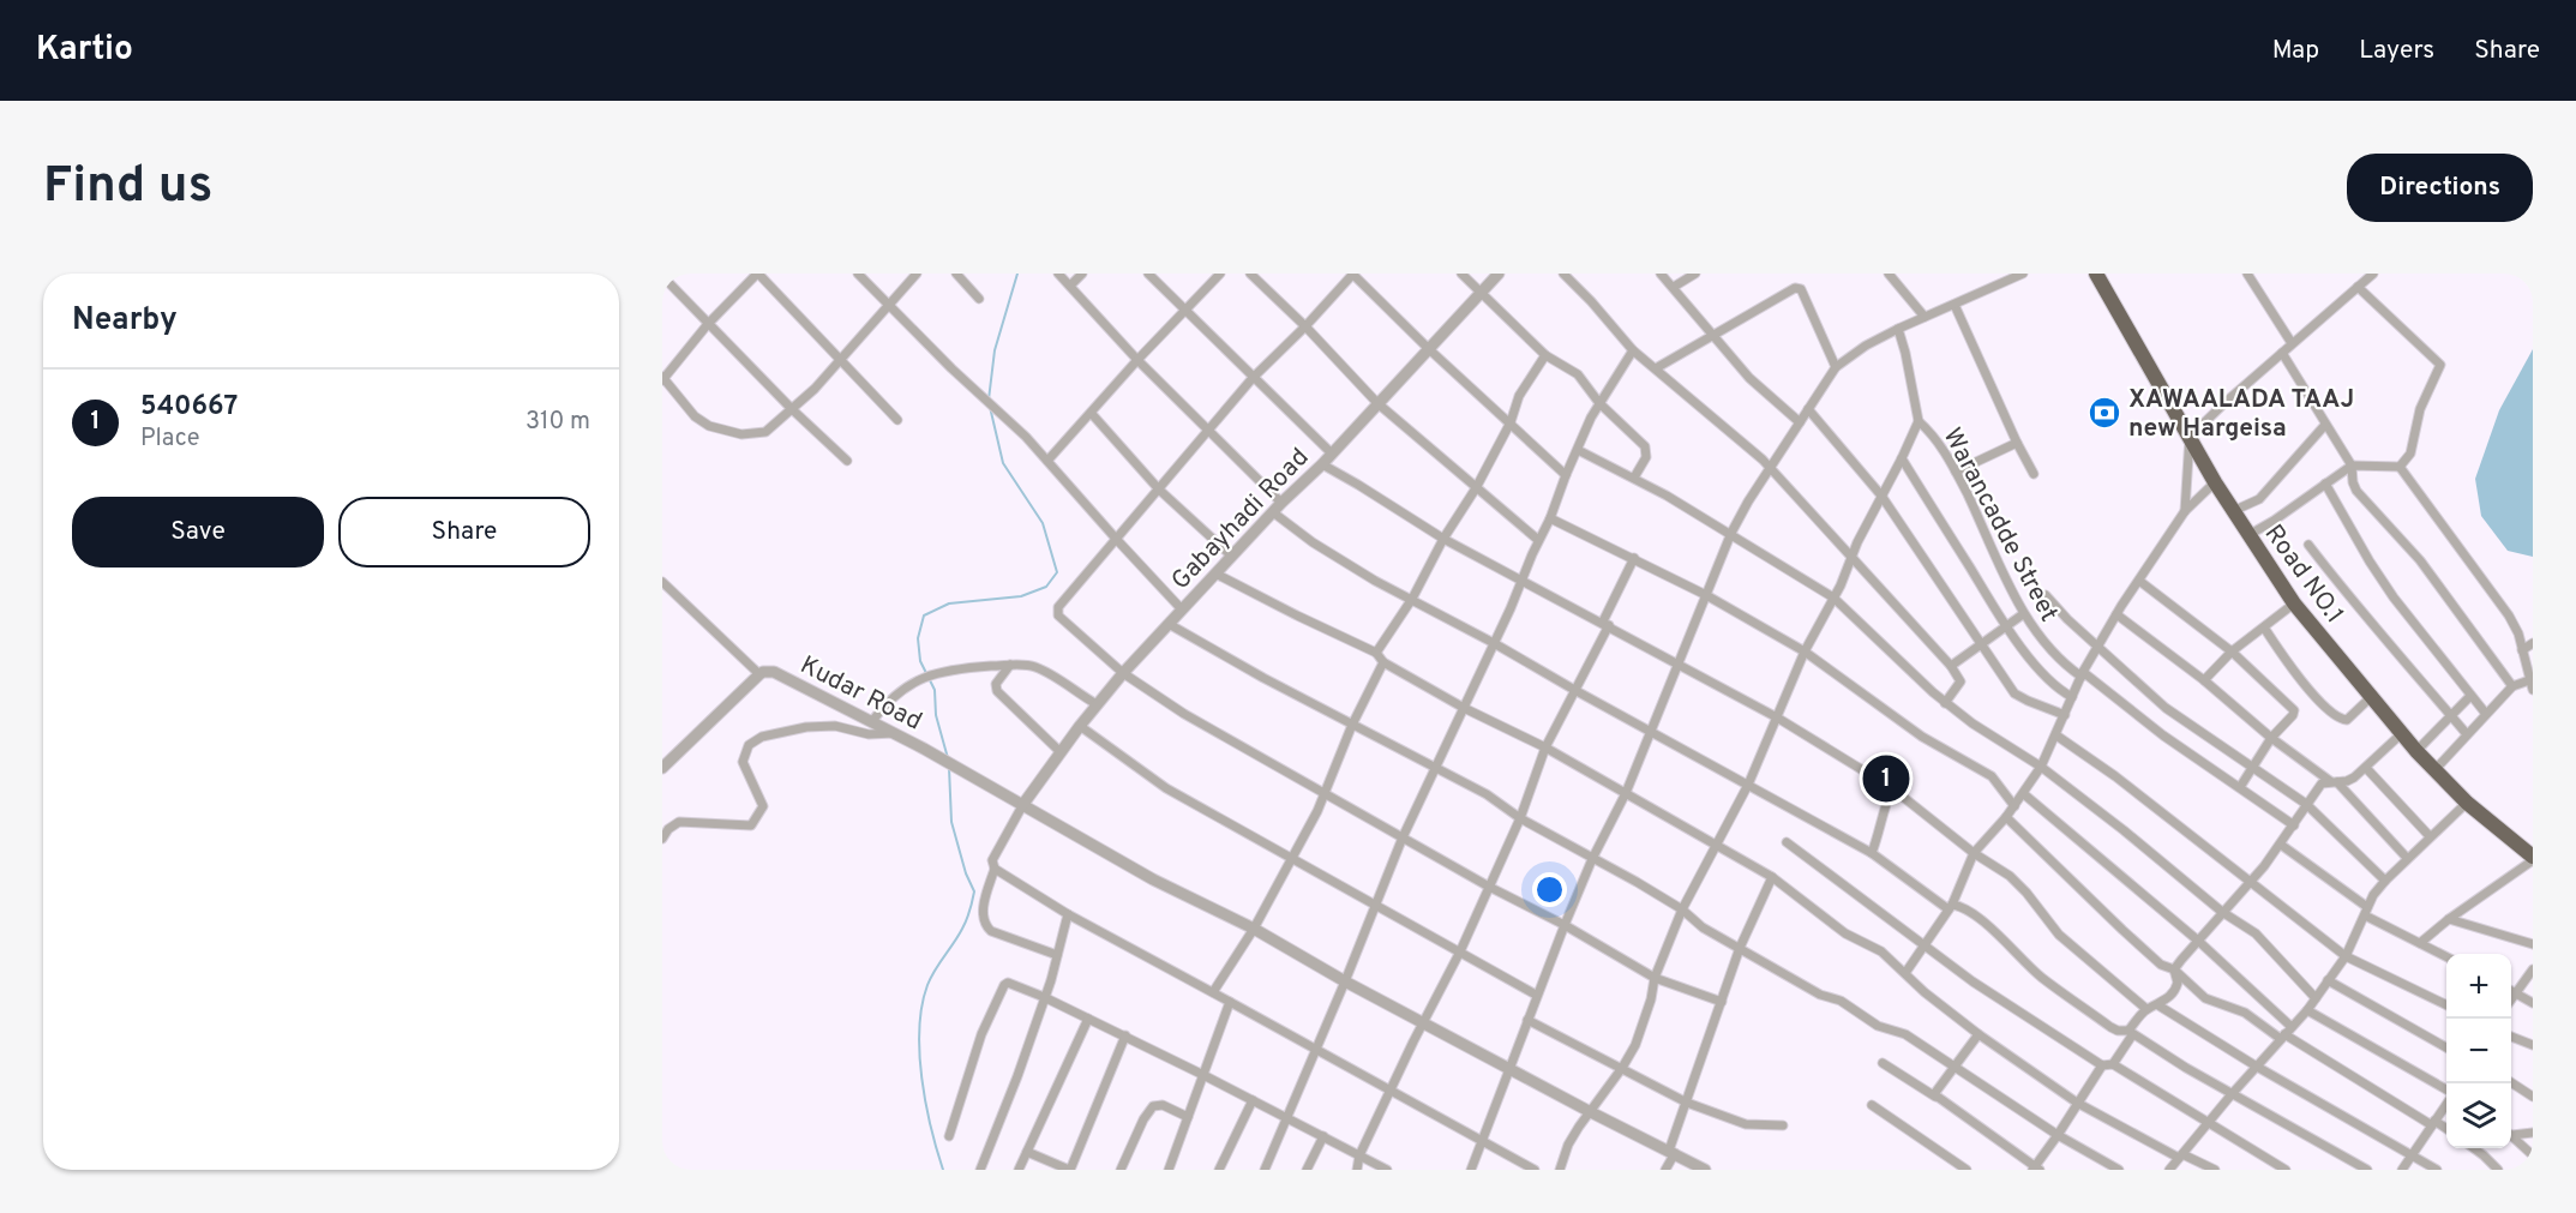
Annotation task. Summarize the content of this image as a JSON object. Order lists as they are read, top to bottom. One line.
{"streets":{"highway":["Road NO.1"],"street":["Gabayhadi Road","Warancadde Street","Kudar Road"]},"crossings":[["Gabayhadi Road","Kudar Road"]],"places":{"bank":["XAWAALADA TAAJ new Hargeisa"]},"page":{"header":"Kartio","nav":["Map","Layers","Share"],"buttons":["Directions",["Save","Share"]],"title":"Find us","heading":"Nearby","list":[{"mark":"1","name":"540667","note":"Place","value":"310 m"}],"pins":"1","map_buttons":["+","−"]}}
